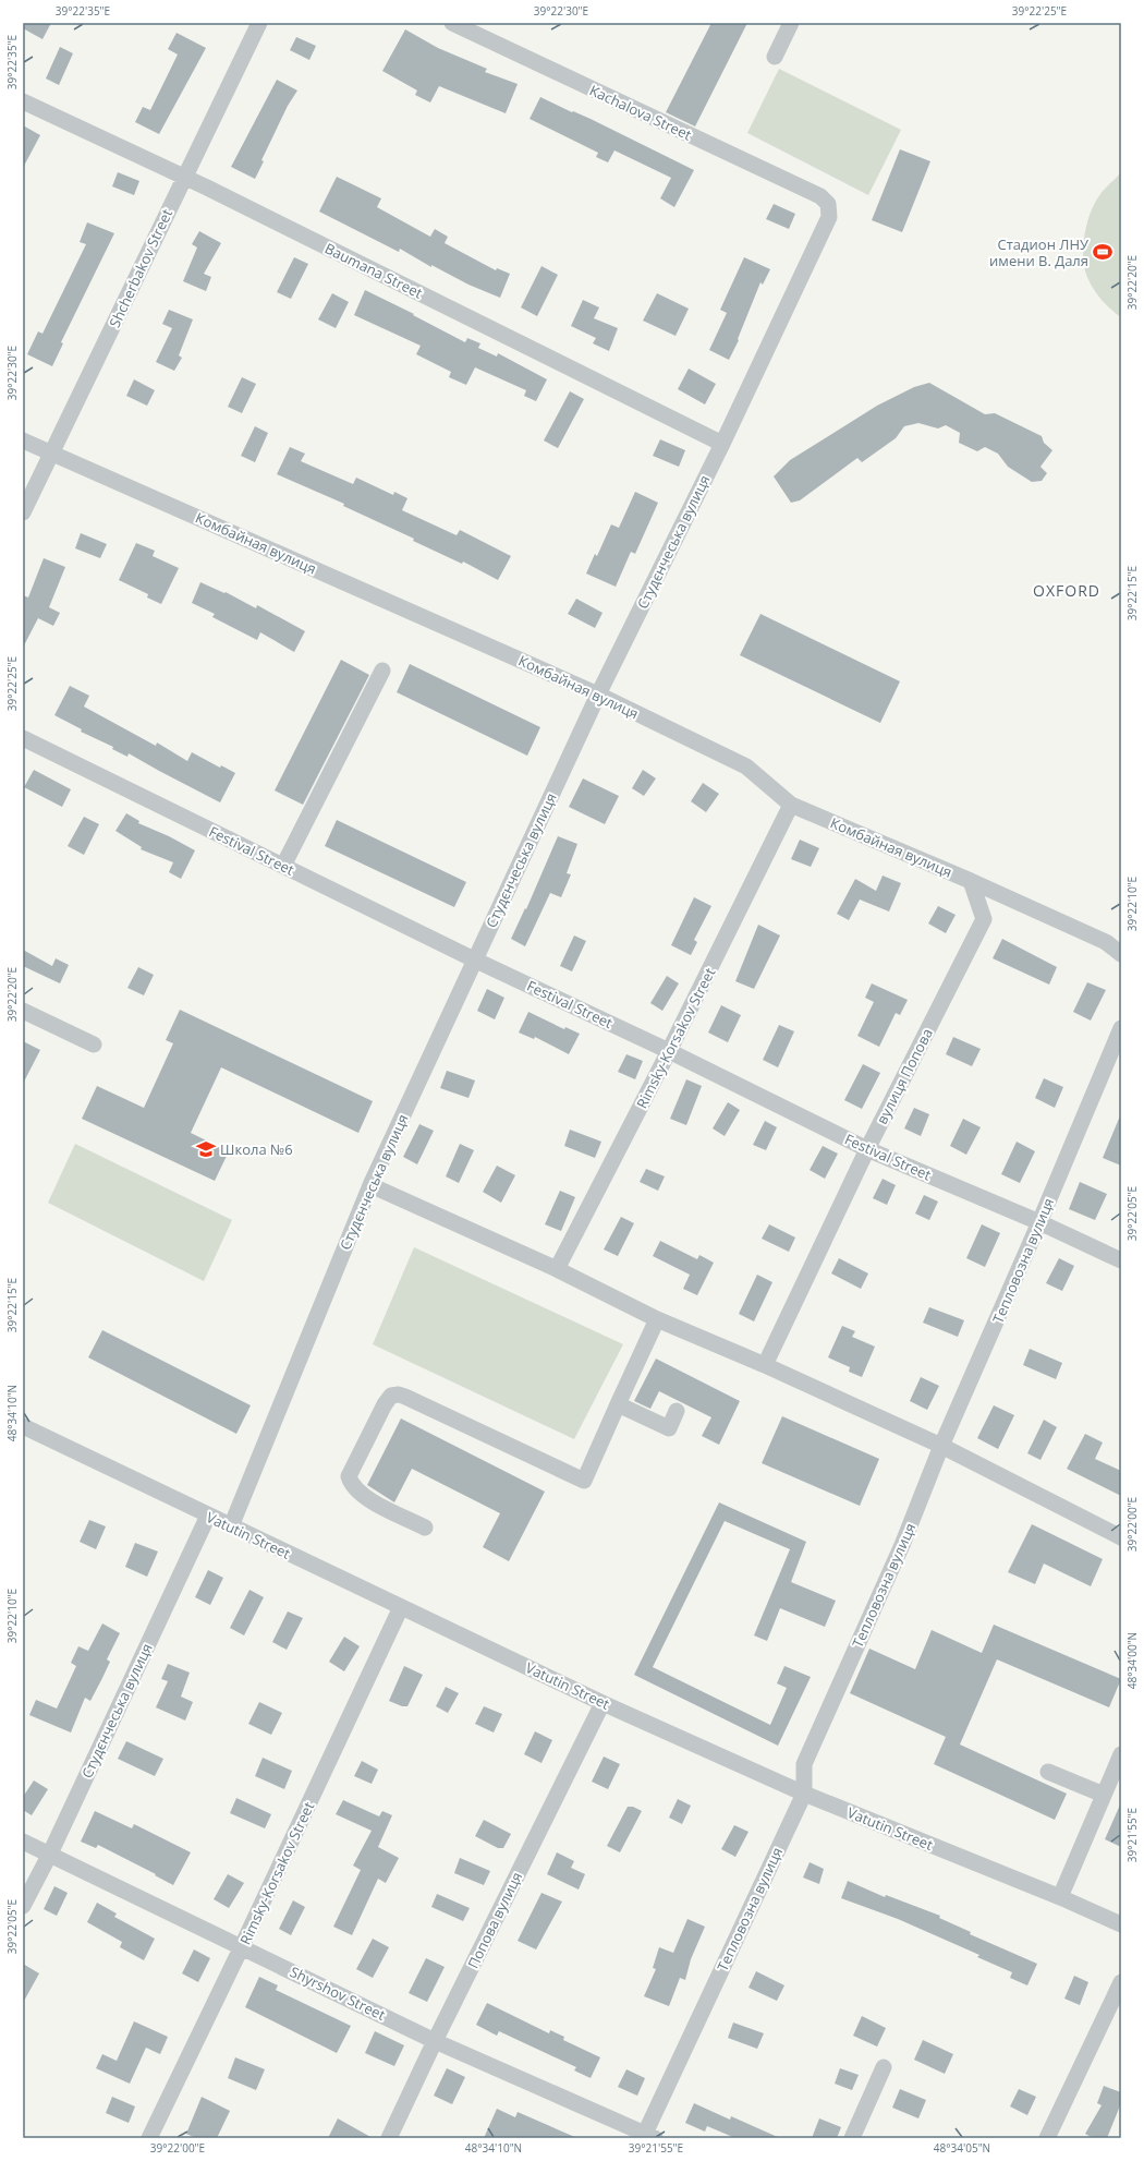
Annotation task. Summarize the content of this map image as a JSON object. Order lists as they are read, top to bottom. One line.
{"streets":{"street":["Kachalova Street","Shcherbakov Street","Baumana Street","Студєнчеська вулиця","Комбайная вулиця","Festival Street","Rimsky-Korsakov Street","вулиця Попова","Тепловозна вулиця","Vatutin Street","Попова вулиця","Shyrshov Street"]},"crossings":[["Kachalova Street","Студєнчеська вулиця"],["Shcherbakov Street","Baumana Street"],["Shcherbakov Street","Комбайная вулиця"],["Baumana Street","Студєнчеська вулиця"],["Студєнчеська вулиця","Комбайная вулиця"],["Студєнчеська вулиця","Festival Street"],["Студєнчеська вулиця","Vatutin Street"],["Студєнчеська вулиця","Shyrshov Street"],["Комбайная вулиця","Rimsky-Korsakov Street"],["Комбайная вулиця","вулиця Попова"],["Festival Street","Rimsky-Korsakov Street"],["Festival Street","вулиця Попова"],["Festival Street","Тепловозна вулиця"],["Rimsky-Korsakov Street","Vatutin Street"],["Rimsky-Korsakov Street","Shyrshov Street"],["Тепловозна вулиця","Vatutin Street"],["Тепловозна вулиця","Shyrshov Street"],["Vatutin Street","Попова вулиця"],["Попова вулиця","Shyrshov Street"]],"districts":["OXFORD"],"places":{"sports":["Стадион ЛНУ имени В. Даля"],"school or university":["Школа №6"]},"coordinates":["39°22'35\"E","39°22'30\"E","39°22'25\"E","39°22'20\"E","39°22'15\"E","39°22'10\"E","39°22'05\"E","48°34'10\"N","39°22'00\"E","48°34'00\"N","39°21'55\"E","48°34'05\"N"]}
